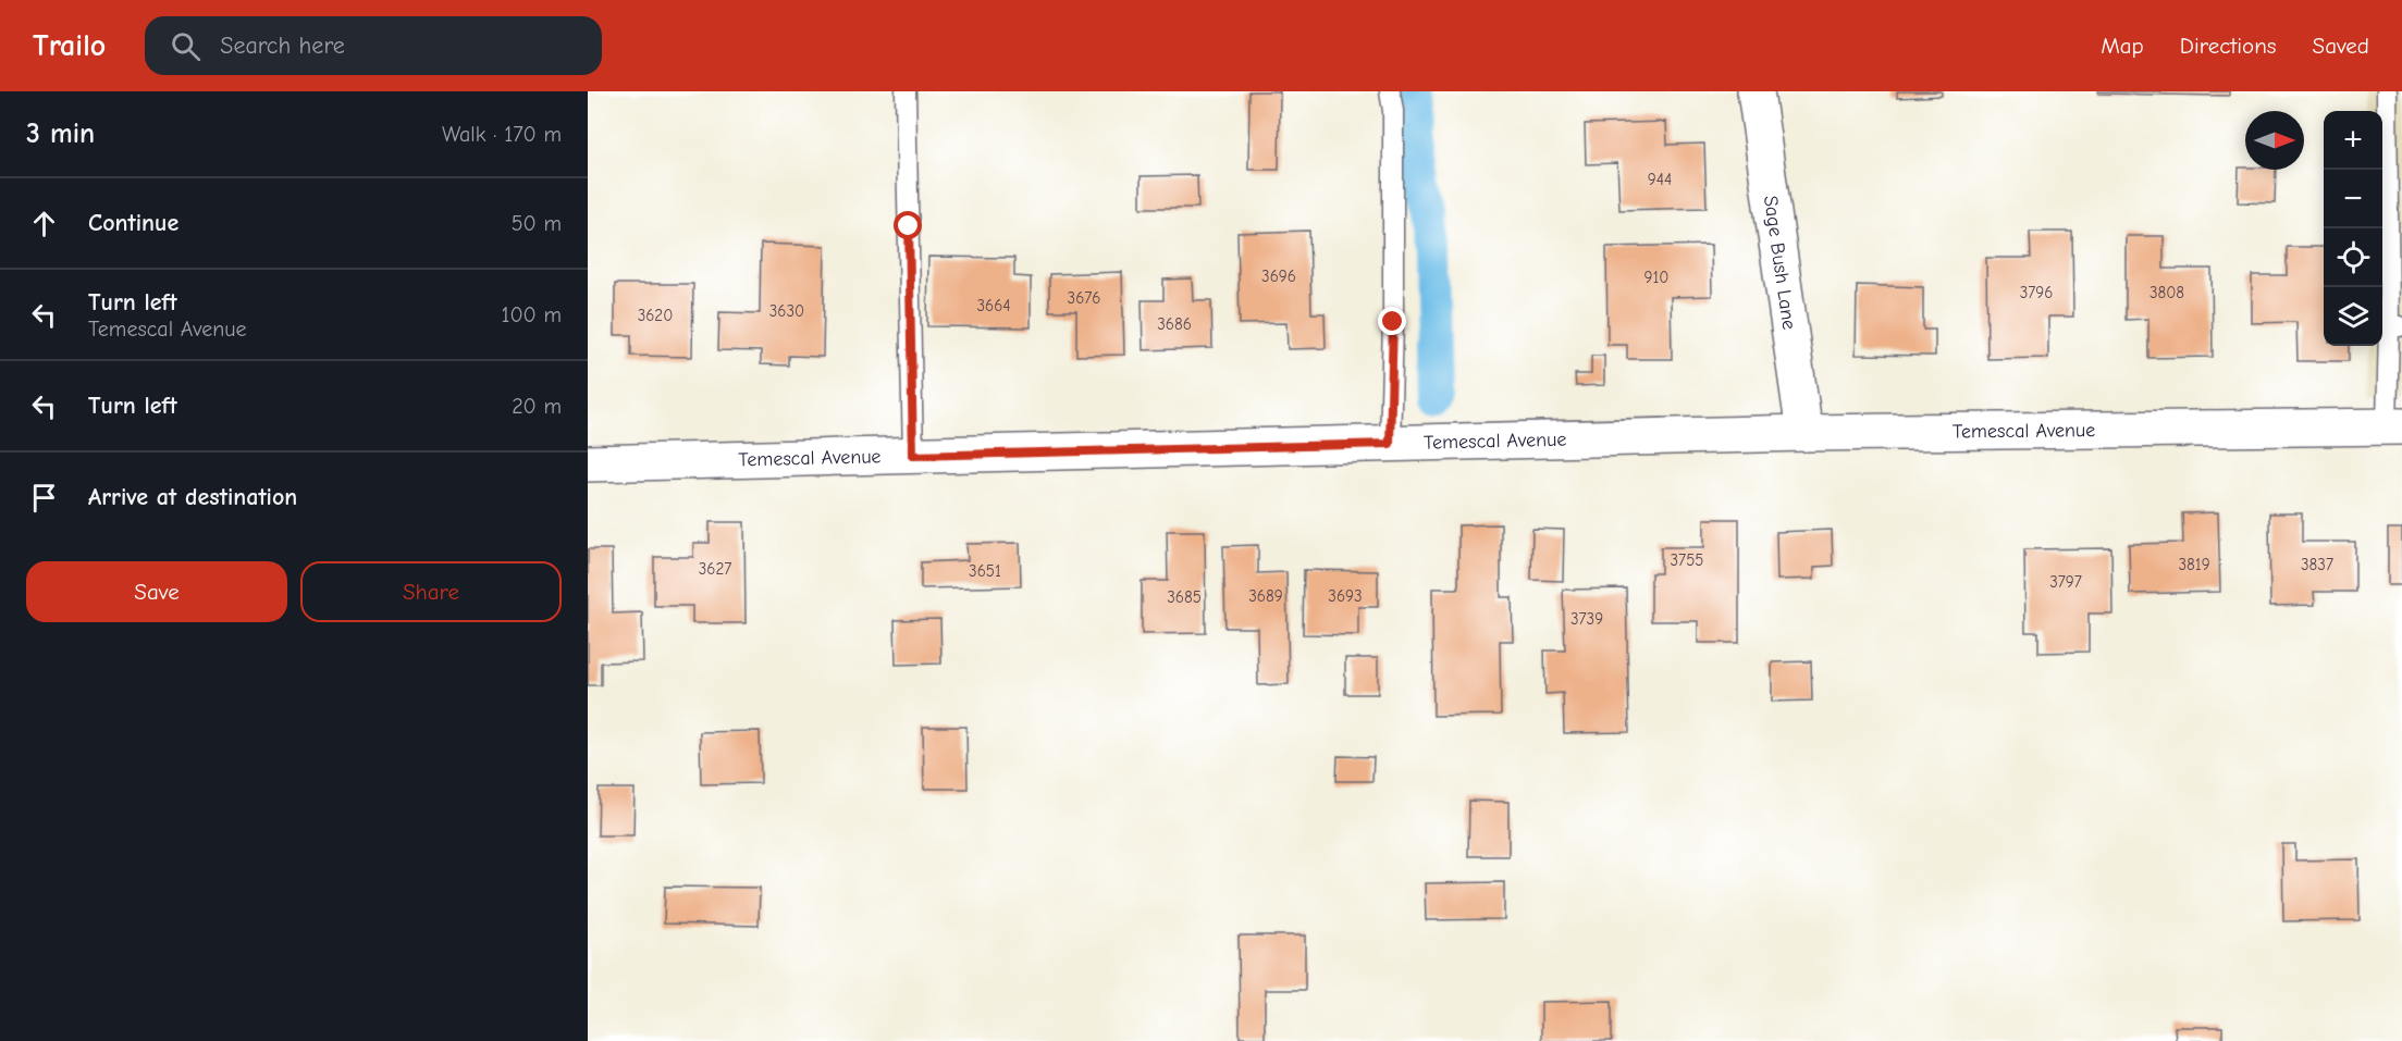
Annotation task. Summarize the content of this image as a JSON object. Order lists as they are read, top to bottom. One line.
{"streets":{"street":["Sage Bush Lane","Temescal Avenue"]},"crossings":[["Sage Bush Lane","Temescal Avenue"]],"house_numbers":["944","3696","910","3796","3808","3676","3664","3630","3620","3686","3755","3819","3837","3627","3651","3797","3689","3693","3685","3739"],"north":"right","page":{"header":"Trailo","search":"Search here","nav":["Map","Directions","Saved"],"heading":["3 min","Walk · 170 m"],"map_buttons":["+","−"],"list":[["Continue","50 m"],["Turn left","Temescal Avenue","100 m"],["Turn left","20 m"],"Arrive at destination"],"buttons":["Save","Share"]}}
